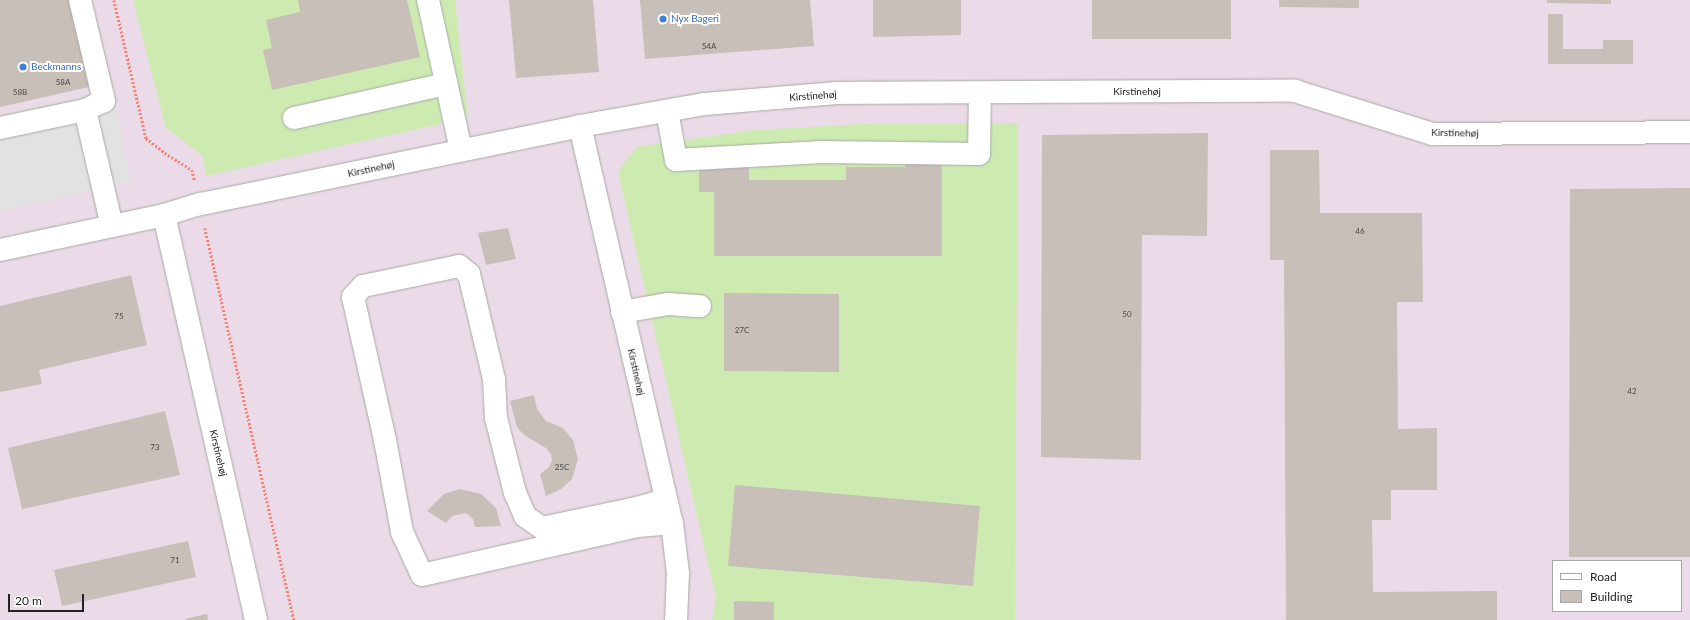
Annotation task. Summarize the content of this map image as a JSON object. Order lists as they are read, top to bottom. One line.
{"streets":{"street":["Kirstinehøj"]},"places":["Nyx Bageri","Beckmanns"],"house_numbers":["54A","58A","58B","46","50","75","27C","42","73","25C","71"],"legend":["Road","Building"],"scale_bar":"20 m"}
